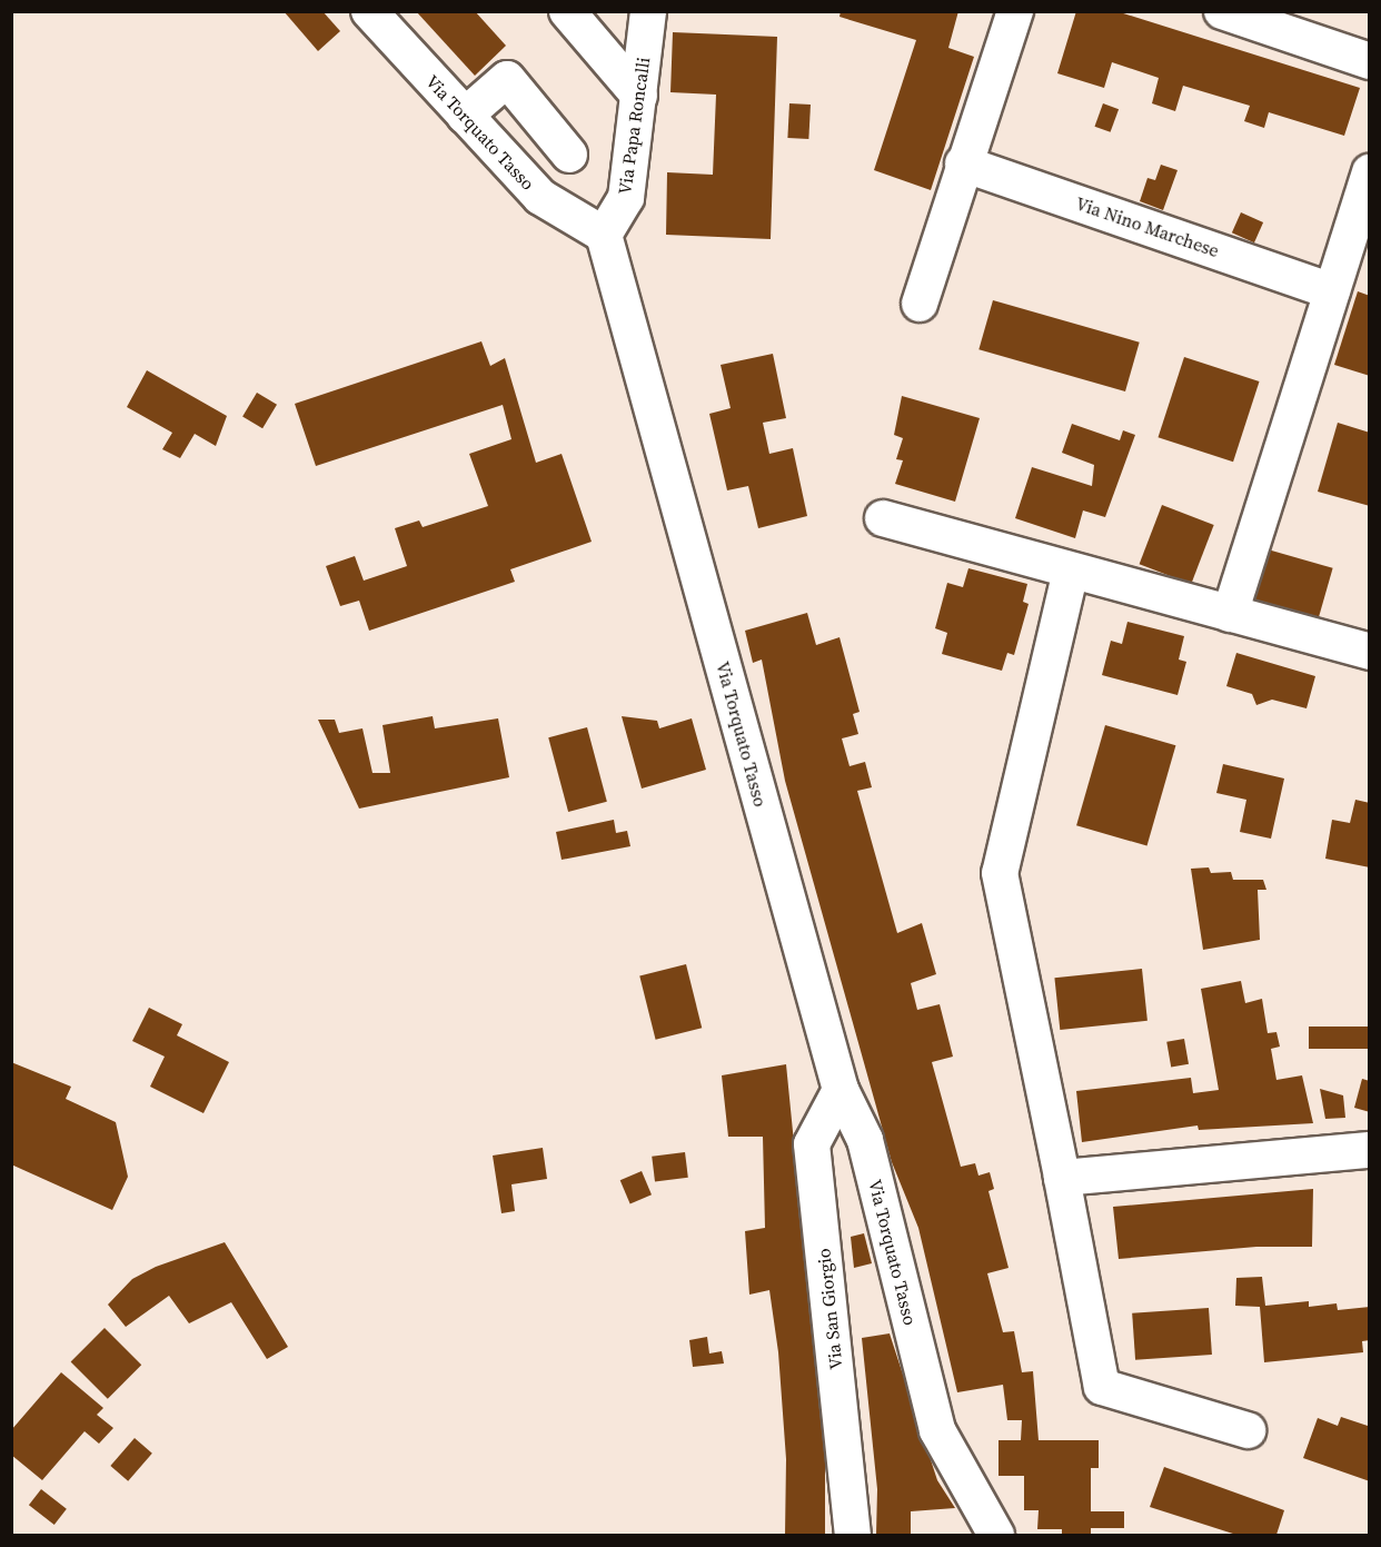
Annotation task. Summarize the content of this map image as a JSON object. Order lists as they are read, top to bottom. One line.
{"streets":{"street":["Via Papa Roncalli","Via Torquato Tasso","Via Nino Marchese","Via San Giorgio"]},"crossings":[["Via Papa Roncalli","Via Torquato Tasso"],["Via Torquato Tasso","Via San Giorgio"]]}
